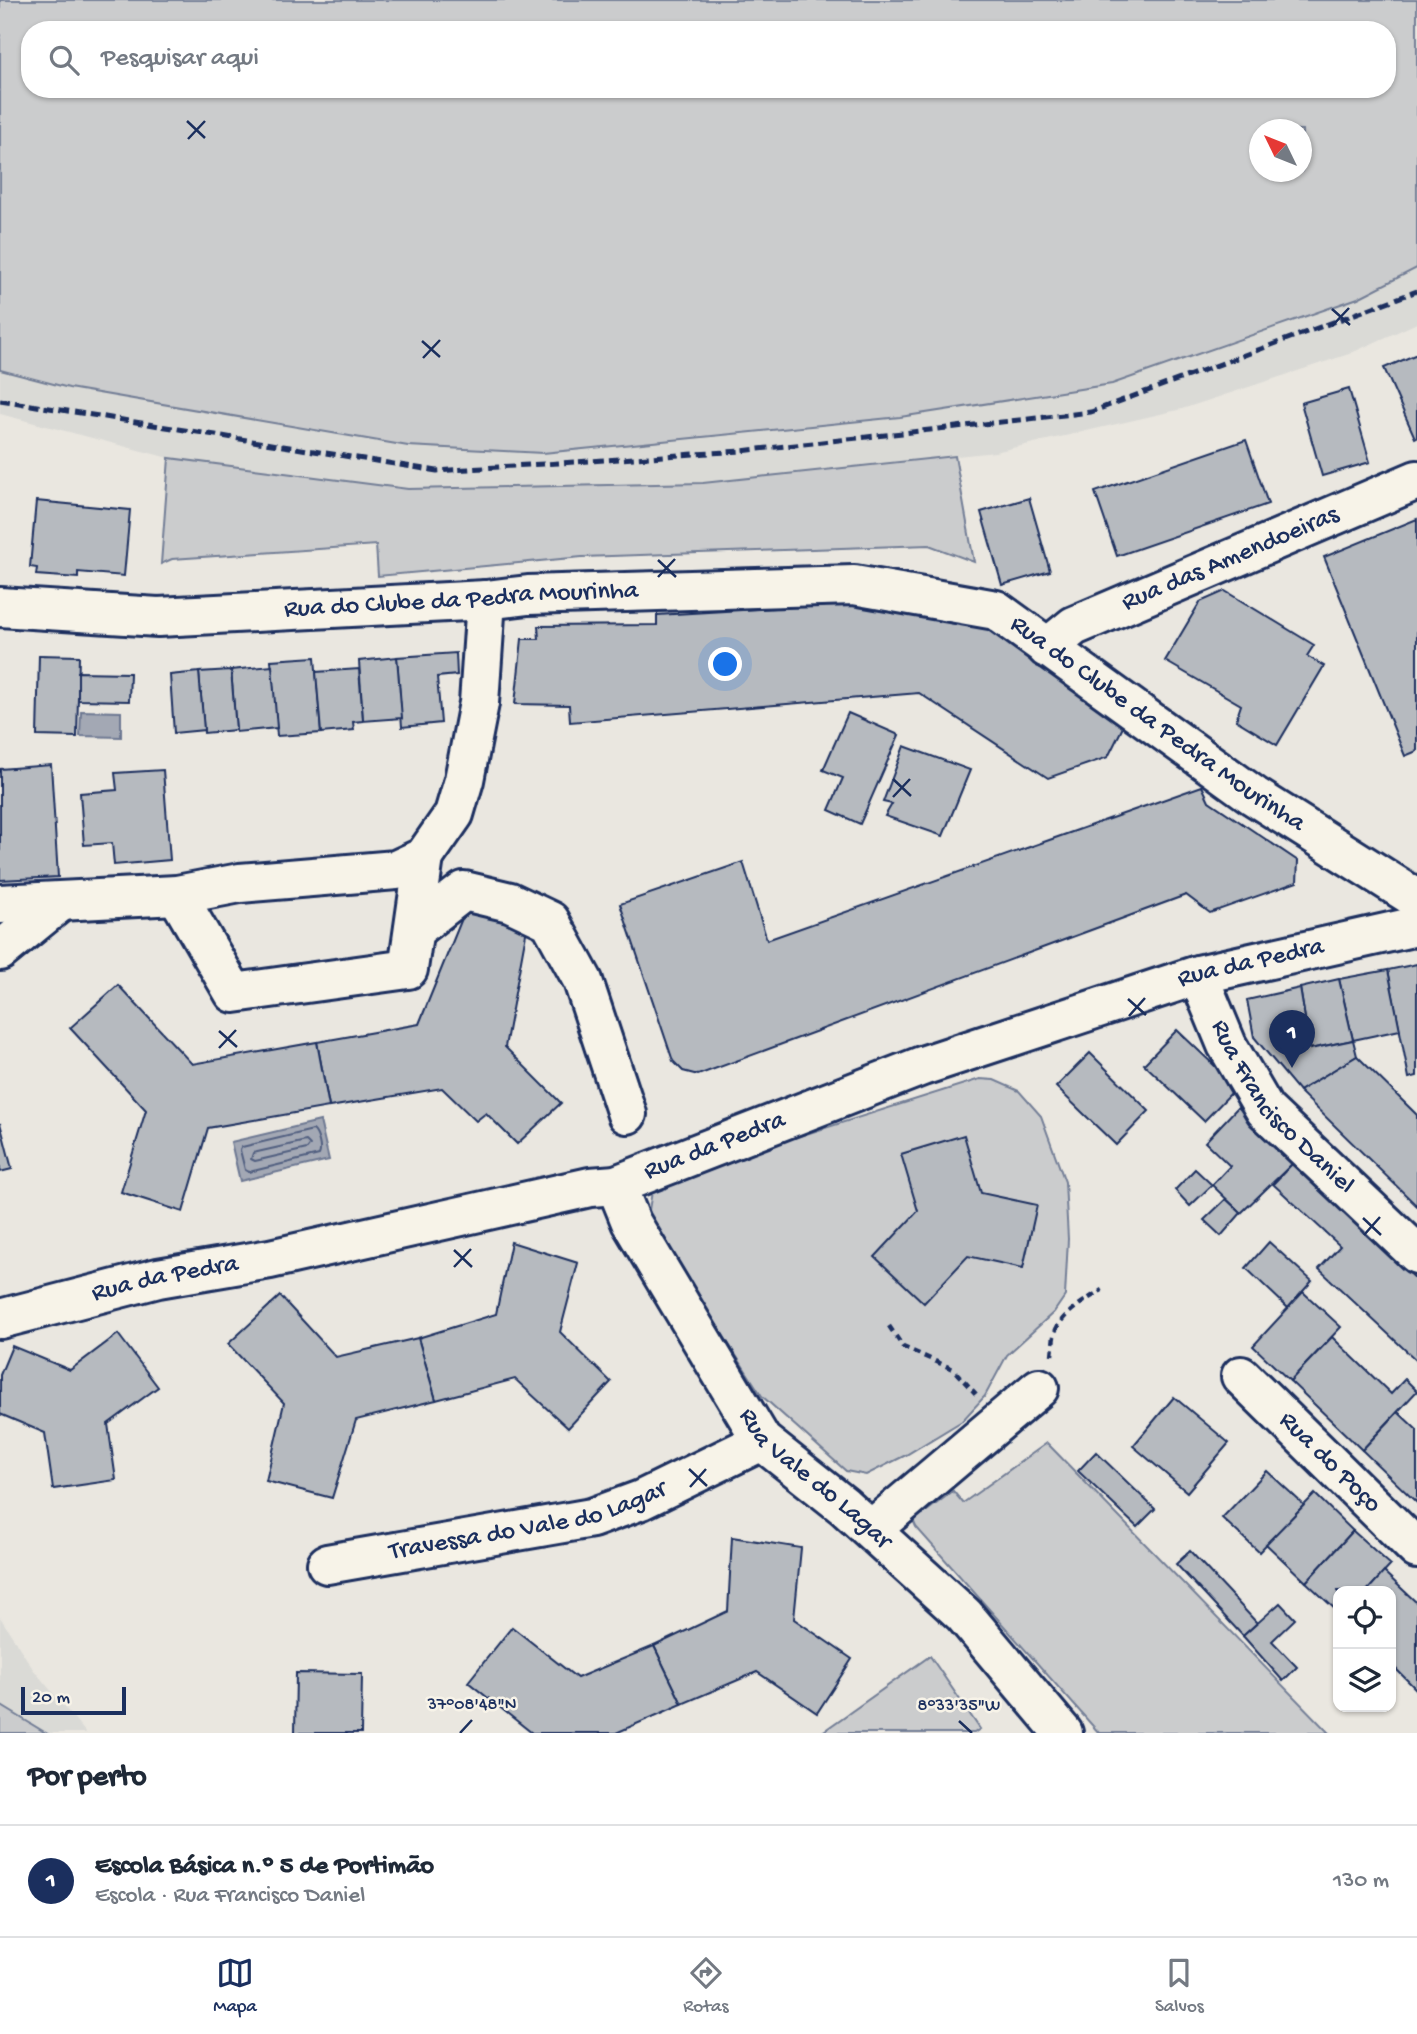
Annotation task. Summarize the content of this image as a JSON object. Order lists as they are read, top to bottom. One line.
{"streets":{"street":["Rua das Amendoeiras","Rua do Clube da Pedra Mourinha","Rua da Pedra","Rua Francisco Daniel","Rua do Poço","Rua Vale do Lagar","Travessa do Vale do Lagar"]},"crossings":[["Rua das Amendoeiras","Rua do Clube da Pedra Mourinha"],["Rua da Pedra","Rua Francisco Daniel"],["Rua da Pedra","Rua Vale do Lagar"],["Rua Vale do Lagar","Travessa do Vale do Lagar"]],"scale_bar":"20 m","north":"top left","page":{"search":"Pesquisar aqui","pins":"1","scale":"20 m","heading":"Por perto","list":[{"mark":"1","name":"Escola Básica n.º 5 de Portimão","note":"Escola · Rua Francisco Daniel","value":"130 m"}],"nav":["Mapa","Rotas","Salvos"]},"coordinates":["37°08'48\"N","8°33'35\"W"]}
